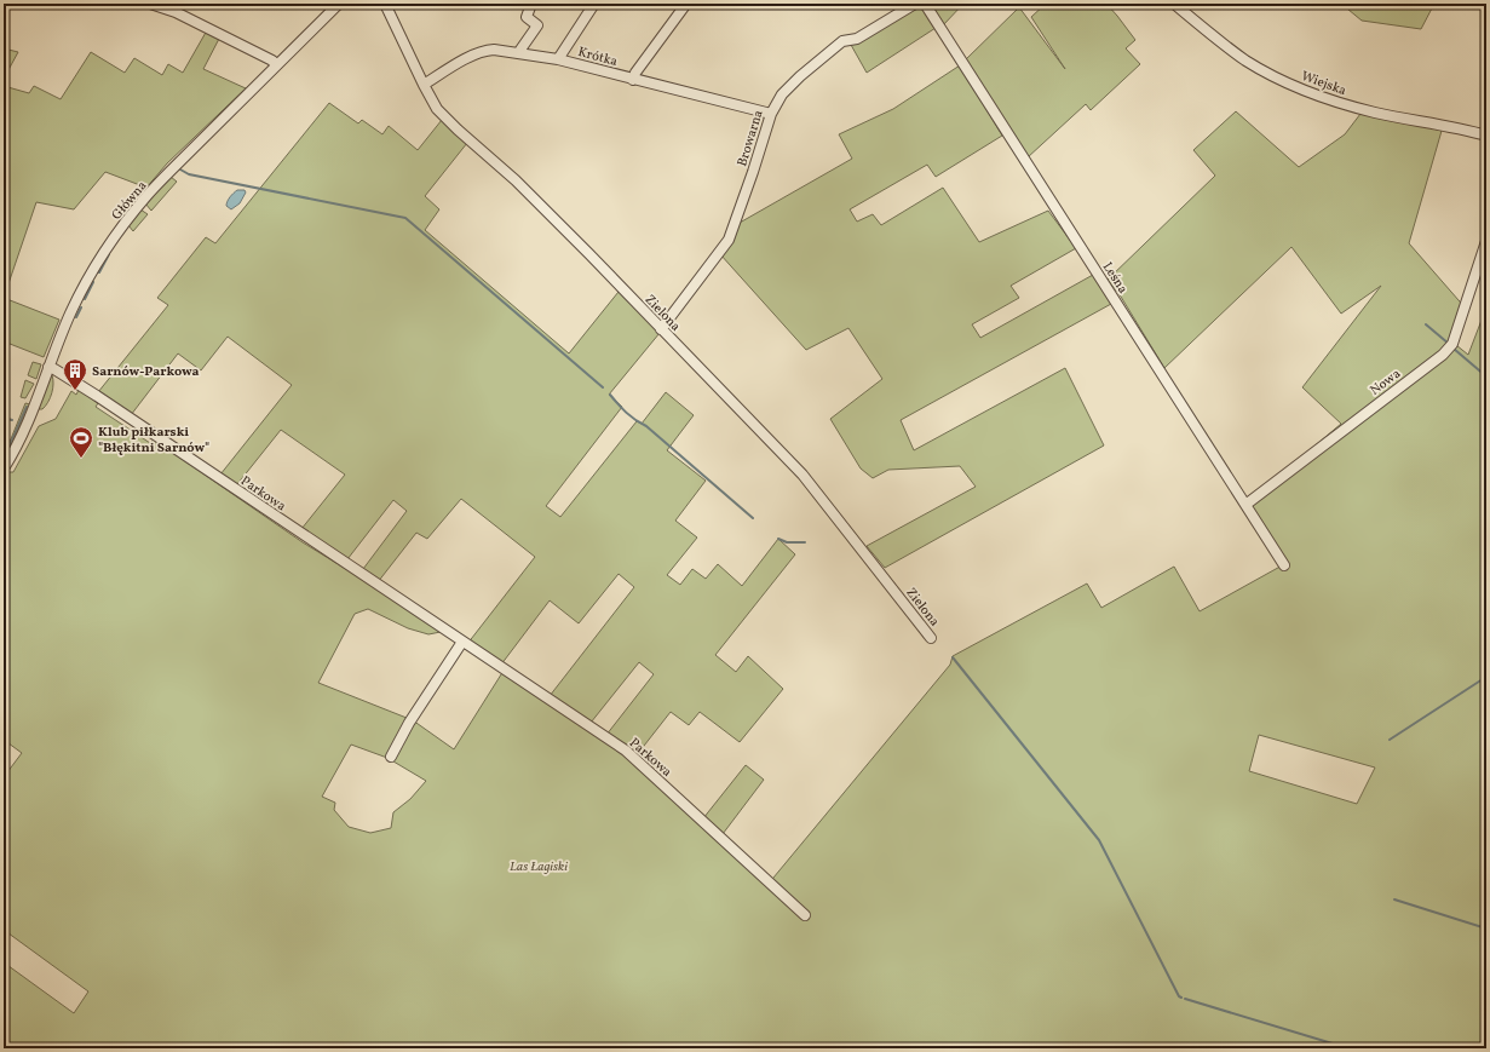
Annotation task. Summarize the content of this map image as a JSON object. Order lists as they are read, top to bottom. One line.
{"streets":{"street":["Krótka","Wiejska","Browarna","Główna","Leśna","Zielona","Nowa","Parkowa"]},"crossings":[["Krótka","Browarna"],["Krótka","Zielona"],["Browarna","Zielona"],["Główna","Parkowa"],["Leśna","Nowa"]],"parks":["Las Łagiski"],"places":{"building":["Sarnów-Parkowa"],"sports":["Klub piłkarski \"Błękitni Sarnów\""]}}
